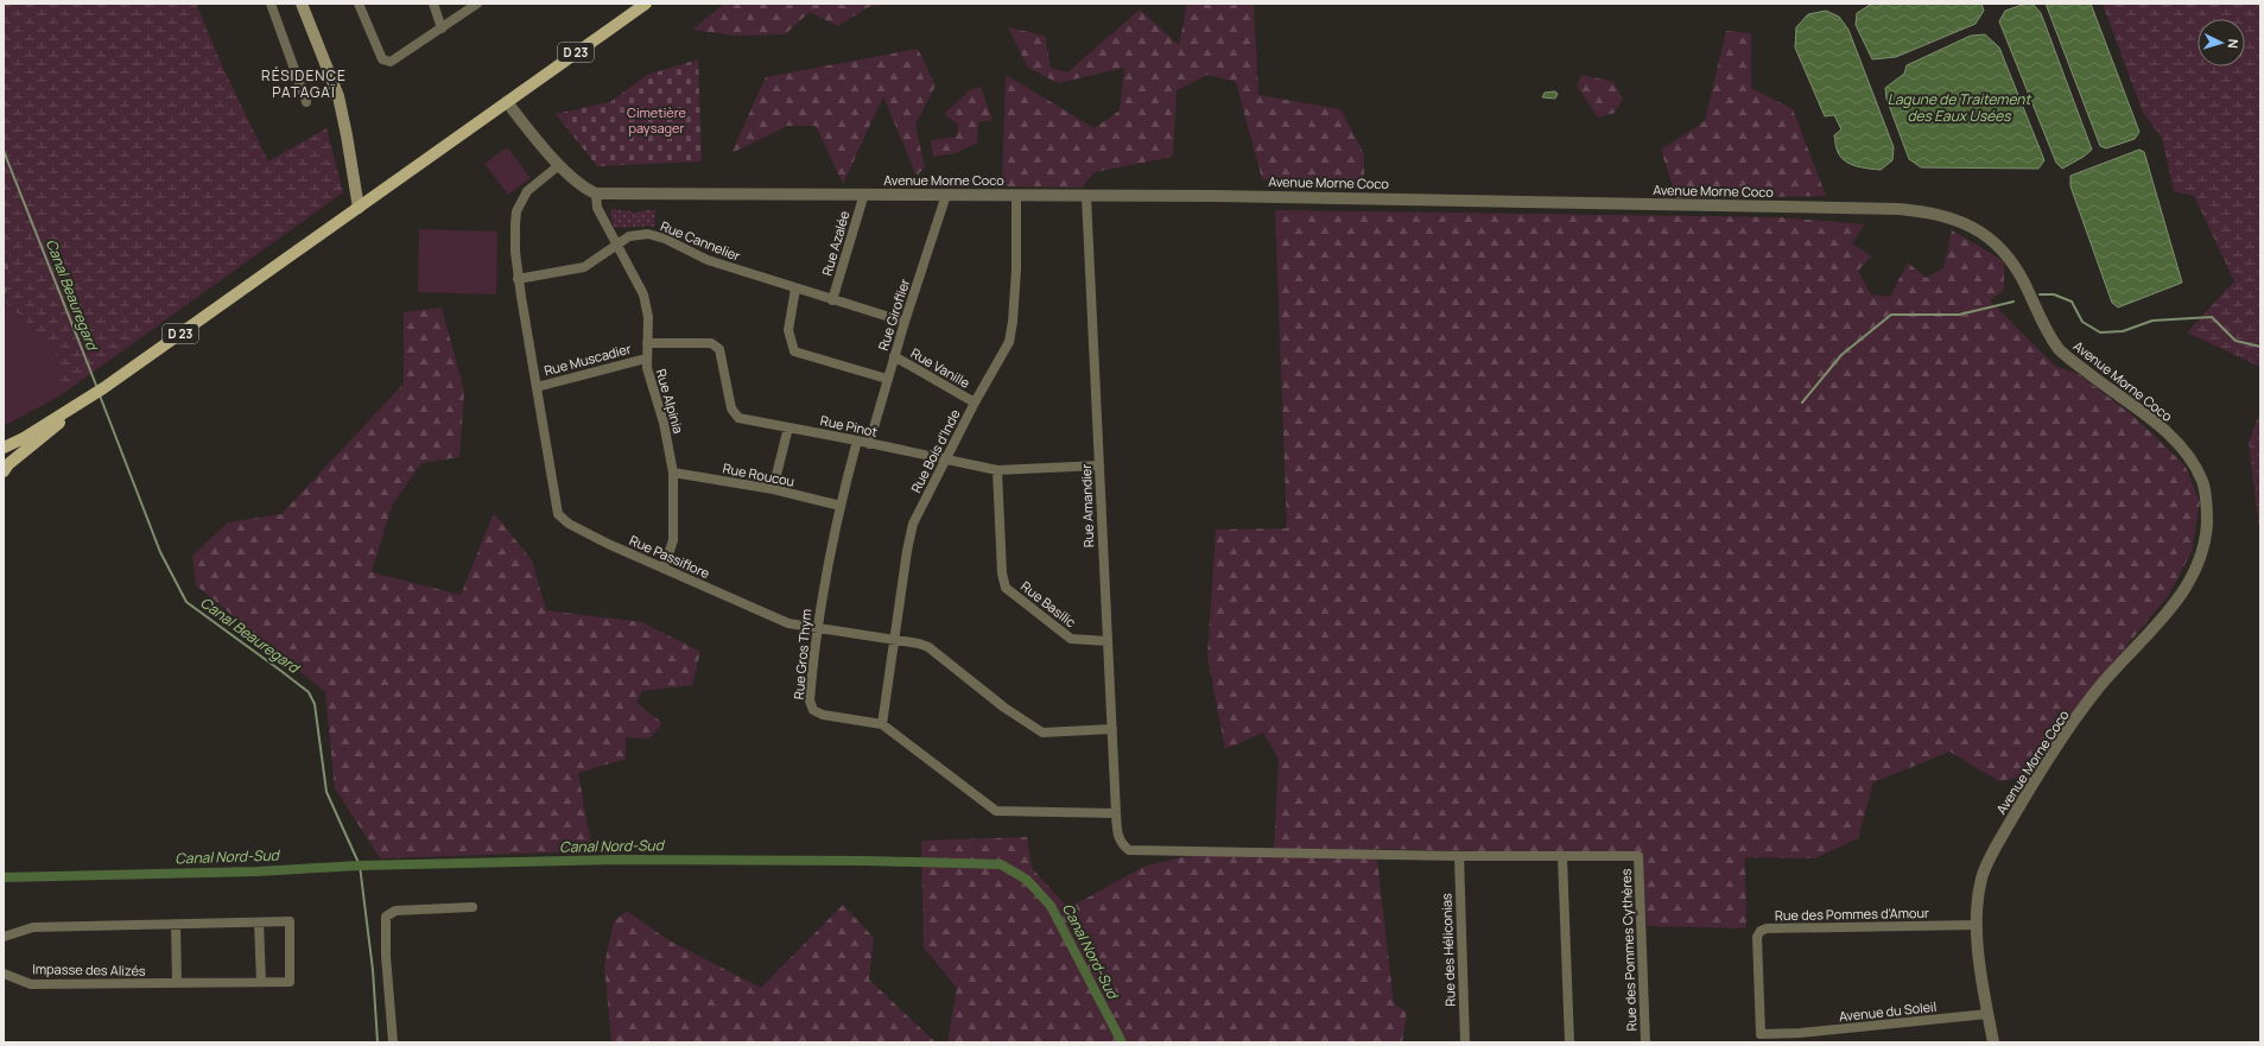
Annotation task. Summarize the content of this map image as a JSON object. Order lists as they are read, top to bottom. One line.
{"streets":{"main road":["D 23"],"street":["Avenue Morne Coco","Rue Cannelier","Rue Azalée","Rue Giroflier","Rue Muscadier","Rue Vanille","Rue Alpinia","Rue Pinot","Rue Bois d'Inde","Rue Roucou","Rue Amandier","Rue Passiflore","Rue Basilic","Rue Gros Thym","Rue des Pommes d'Amour","Rue des Héliconias","Rue des Pommes Cythères","Impasse des Alizés","Avenue du Soleil"]},"crossings":[["Avenue Morne Coco","Rue Azalée"],["Avenue Morne Coco","Rue Giroflier"],["Avenue Morne Coco","Rue Alpinia"],["Avenue Morne Coco","Rue Bois d'Inde"],["Avenue Morne Coco","Rue Amandier"],["Avenue Morne Coco","Rue des Pommes d'Amour"],["Avenue Morne Coco","Avenue du Soleil"],["Rue Cannelier","Rue Azalée"],["Rue Cannelier","Rue Giroflier"],["Rue Cannelier","Rue Alpinia"],["Rue Cannelier","Rue Passiflore"],["Rue Giroflier","Rue Vanille"],["Rue Giroflier","Rue Pinot"],["Rue Muscadier","Rue Alpinia"],["Rue Muscadier","Rue Passiflore"],["Rue Vanille","Rue Bois d'Inde"],["Rue Alpinia","Rue Pinot"],["Rue Alpinia","Rue Roucou"],["Rue Alpinia","Rue Passiflore"],["Rue Pinot","Rue Bois d'Inde"],["Rue Pinot","Rue Amandier"],["Rue Pinot","Rue Basilic"],["Rue Pinot","Rue Gros Thym"],["Rue Bois d'Inde","Rue Passiflore"],["Rue Bois d'Inde","Rue Gros Thym"],["Rue Roucou","Rue Gros Thym"],["Rue Amandier","Rue Passiflore"],["Rue Amandier","Rue Basilic"],["Rue Amandier","Rue Gros Thym"],["Rue Amandier","Rue des Héliconias"],["Rue Amandier","Rue des Pommes Cythères"],["Rue Passiflore","Rue Gros Thym"],["Rue des Pommes d'Amour","Avenue du Soleil"]],"districts":["RÉSIDENCE PATAGAÏ"],"water":["Lagune de Traitement des Eaux Usées","Canal Beauregard","Canal Nord-Sud"],"parks":["Cimetière paysager"],"north":"right"}
